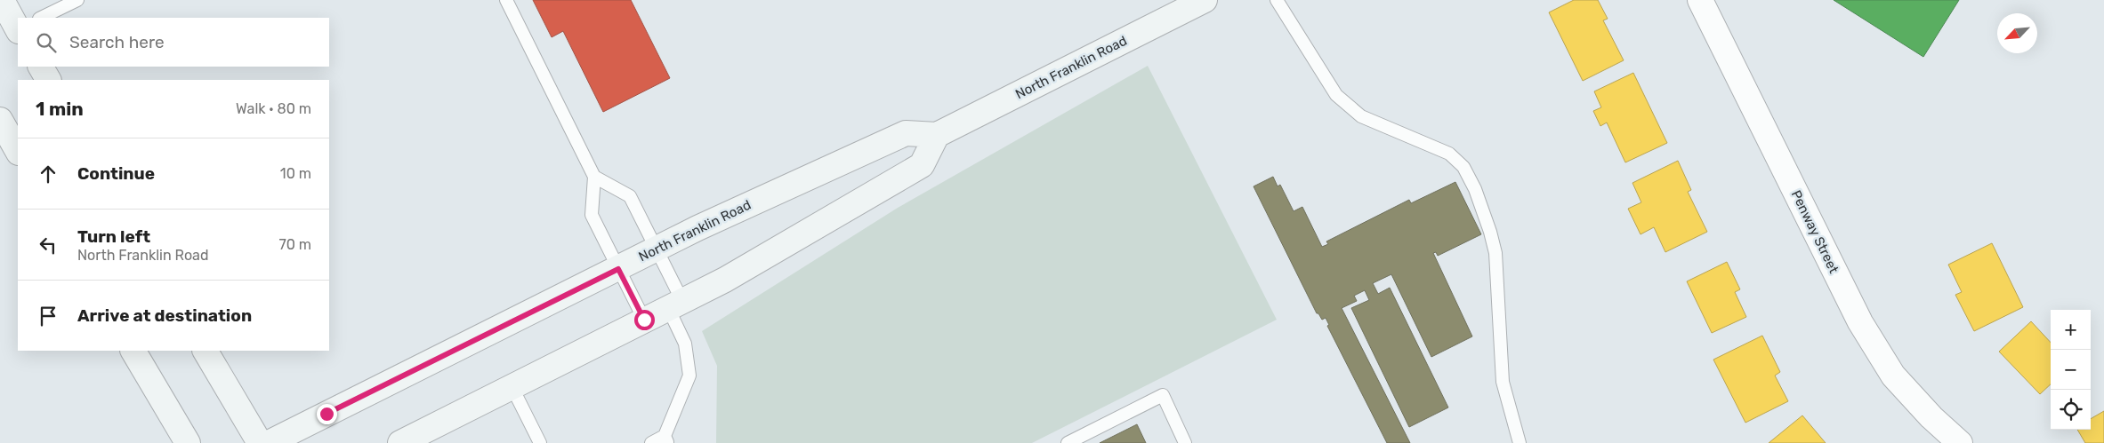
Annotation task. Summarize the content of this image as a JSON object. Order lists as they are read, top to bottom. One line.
{"streets":{"main road":["North Franklin Road"],"street":["Penway Street"]},"north":"bottom left","page":{"search":"Search here","heading":["1 min","Walk · 80 m"],"list":[["Continue","10 m"],["Turn left","North Franklin Road","70 m"],"Arrive at destination"],"map_buttons":["+","−"]}}
